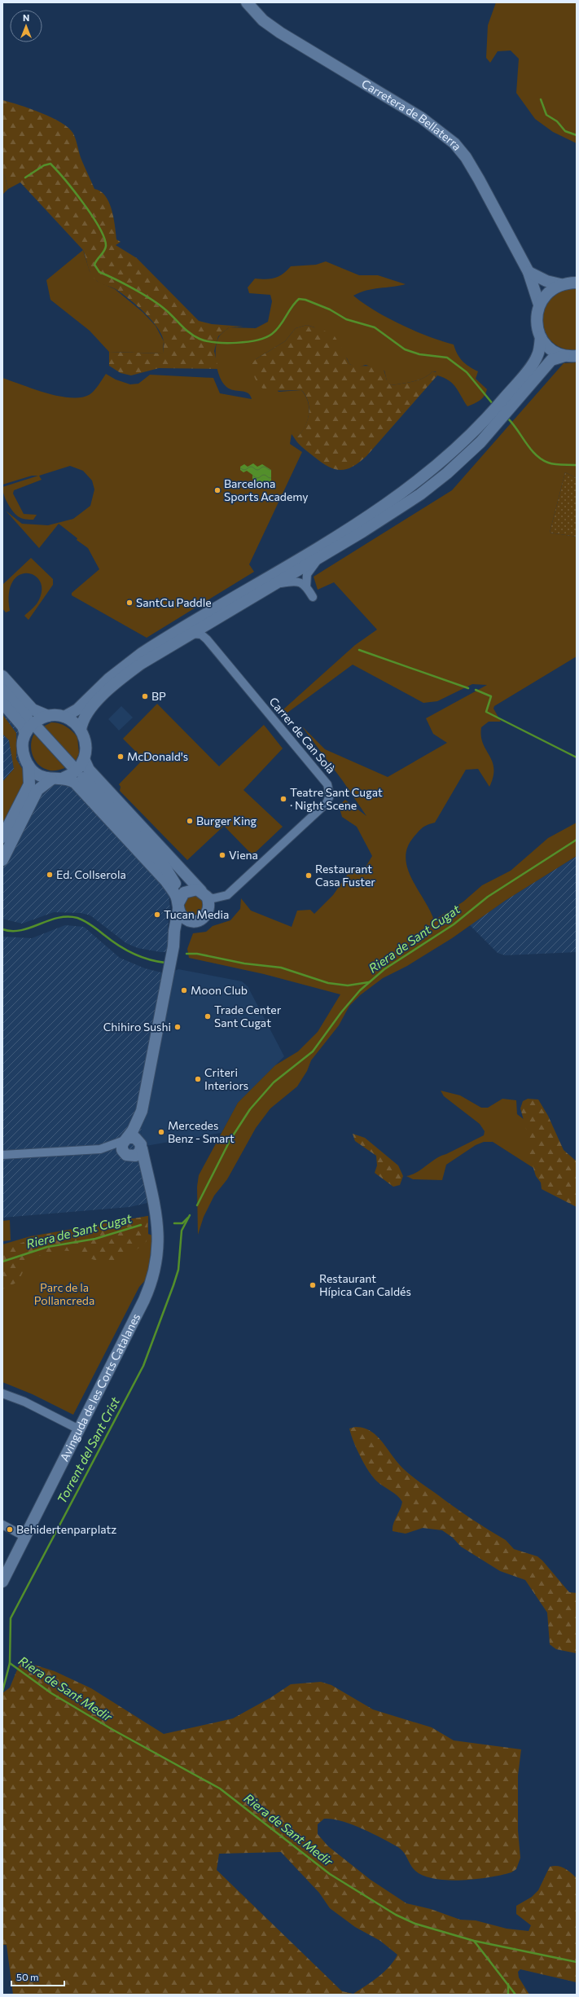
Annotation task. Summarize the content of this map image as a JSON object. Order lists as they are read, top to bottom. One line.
{"streets":{"main road":["Carretera de Bellaterra","Avinguda de les Corts Catalanes"],"street":["Carrer de Can Solà"]},"crossings":[["Carrer de Can Solà","Avinguda de les Corts Catalanes"]],"water":["Riera de Sant Cugat","Torrent del Sant Crist","Riera de Sant Medir"],"parks":["Parc de la Pollancreda"],"places":["Barcelona Sports Academy","SantCu Paddle","BP","McDonald's","Teatre Sant Cugat · Night Scene","Burger King","Viena","Ed. Collserola","Restaurant Casa Fuster","Tucan Media","Moon Club","Trade Center Sant Cugat","Chihiro Sushi","Criteri Interiors","Mercedes Benz - Smart","Restaurant Hípica Can Caldés","Behidertenparplatz"],"scale_bar":"50 m","north":"top"}
